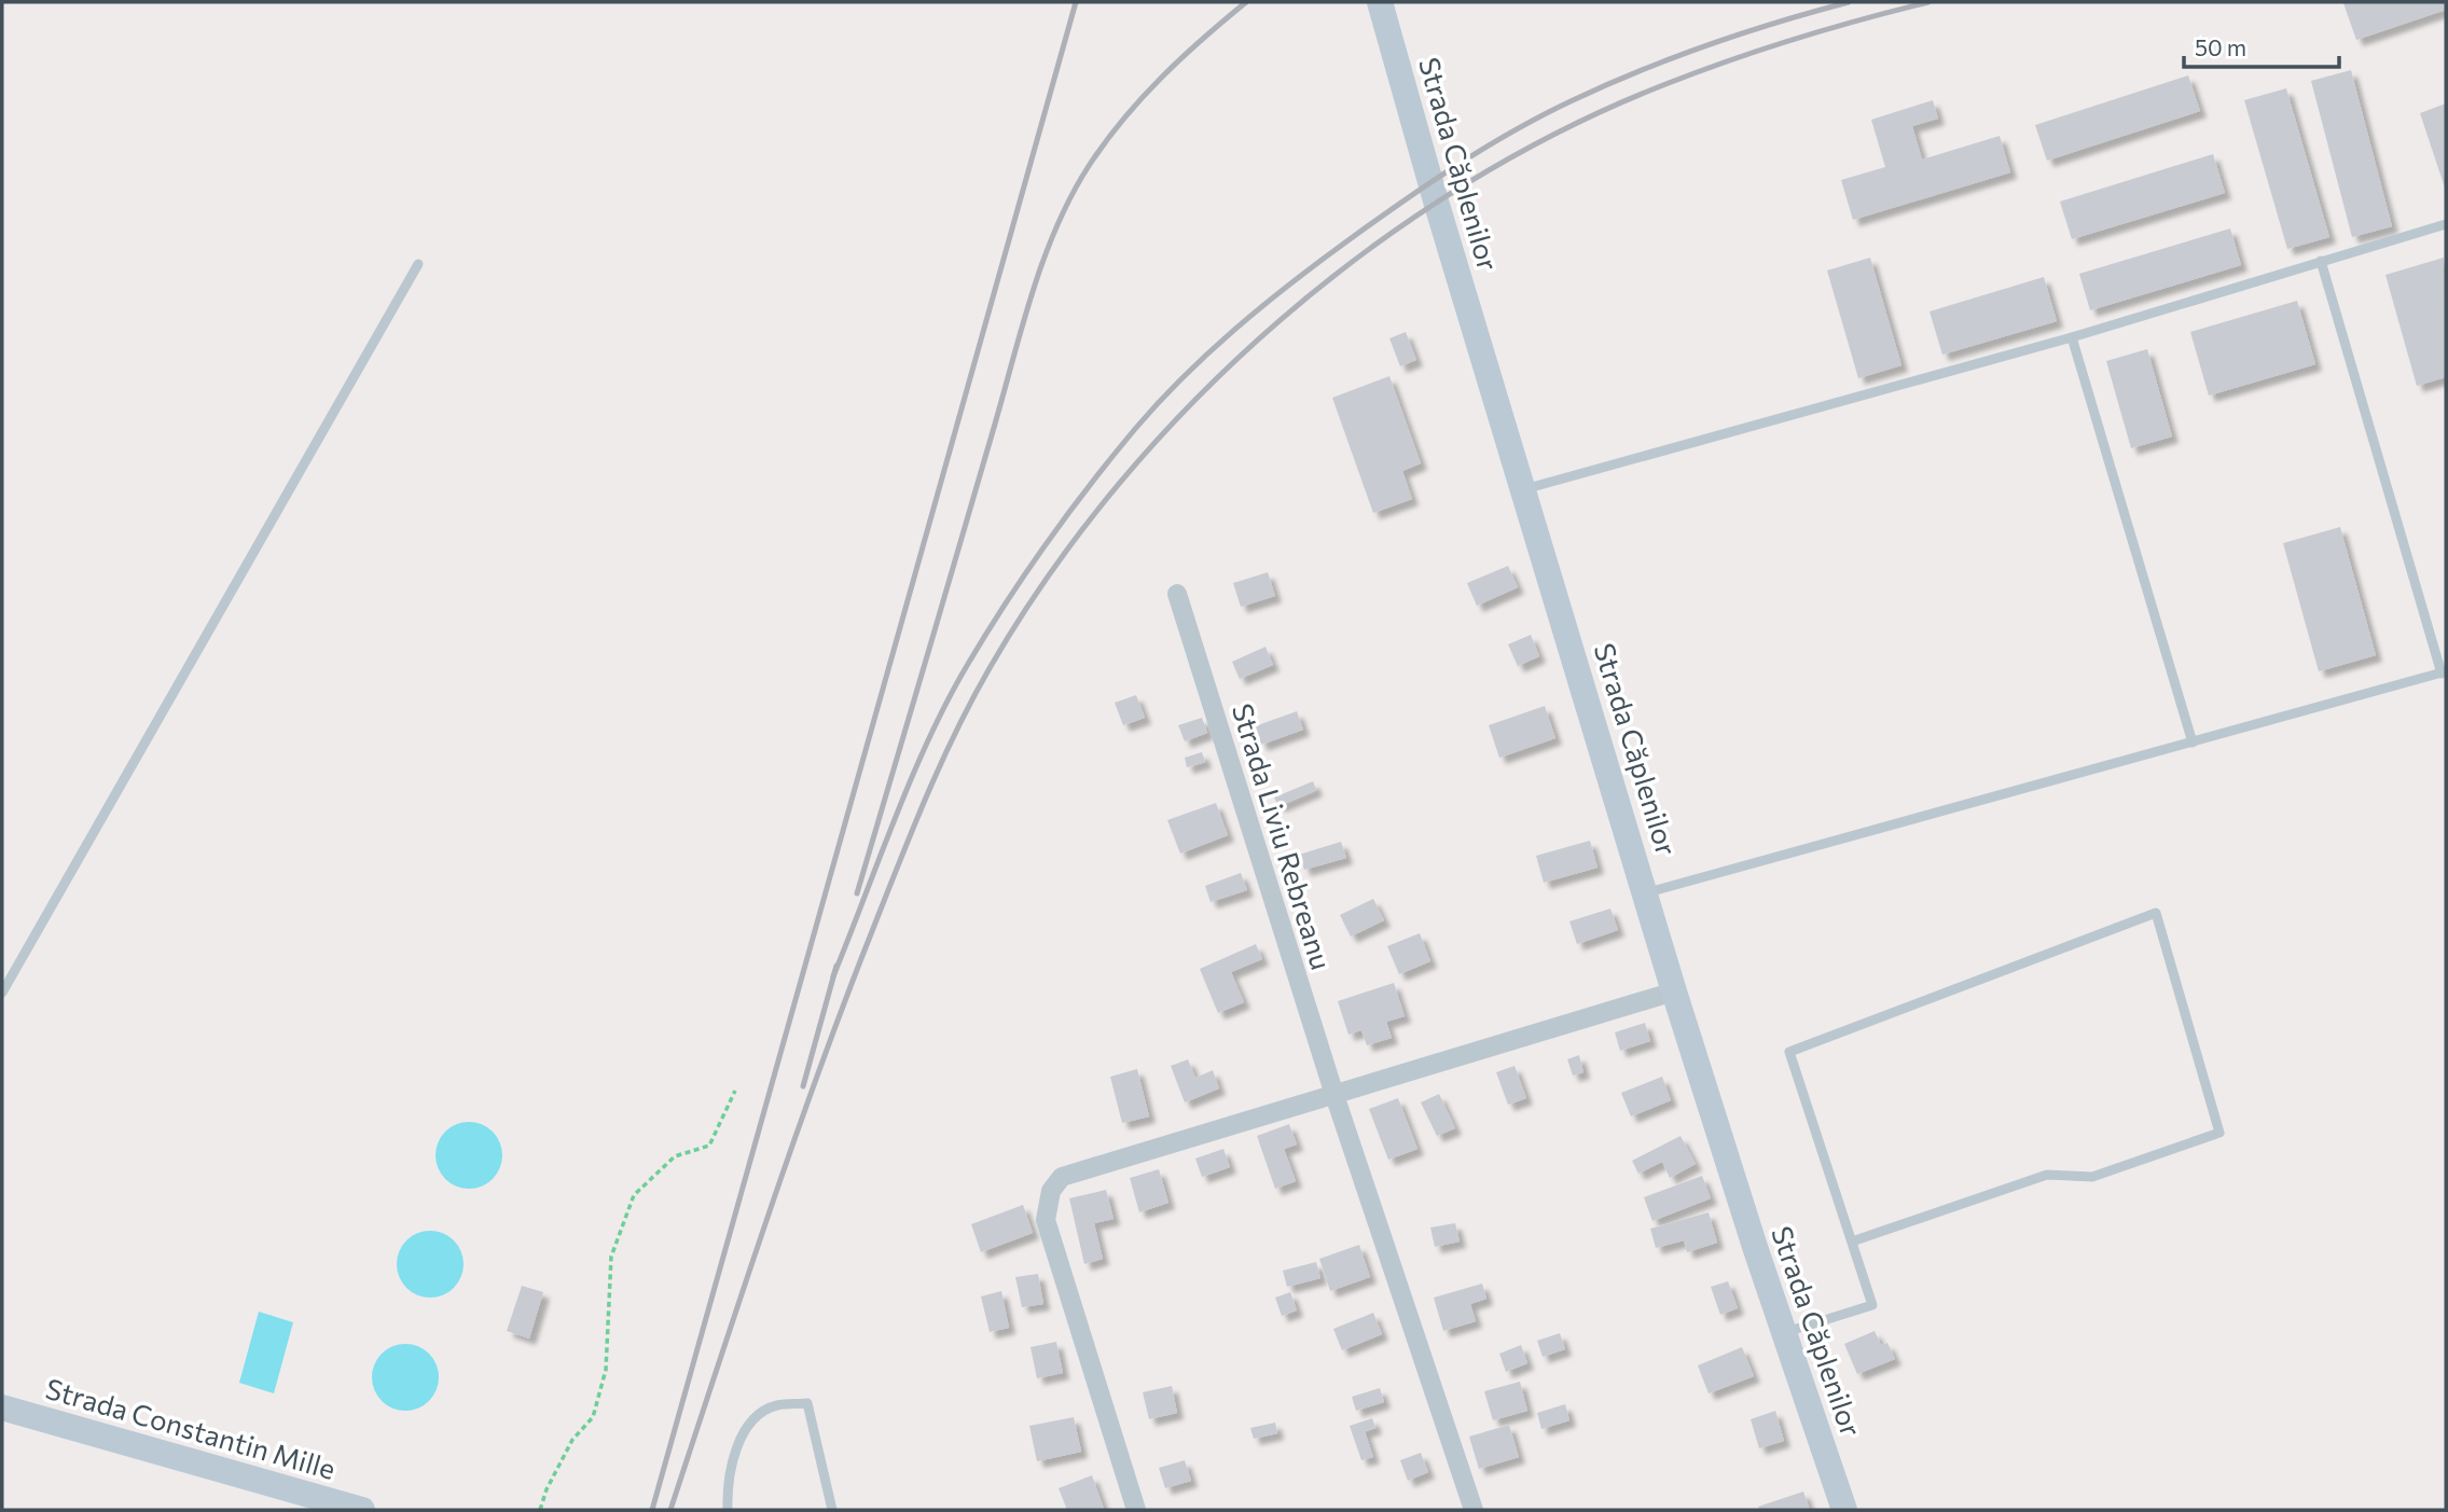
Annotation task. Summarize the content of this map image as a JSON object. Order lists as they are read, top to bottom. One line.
{"streets":{"street":["Strada Căplenilor","Strada Liviu Rebreanu","Strada Constantin Mille"]},"scale_bar":"50 m"}
